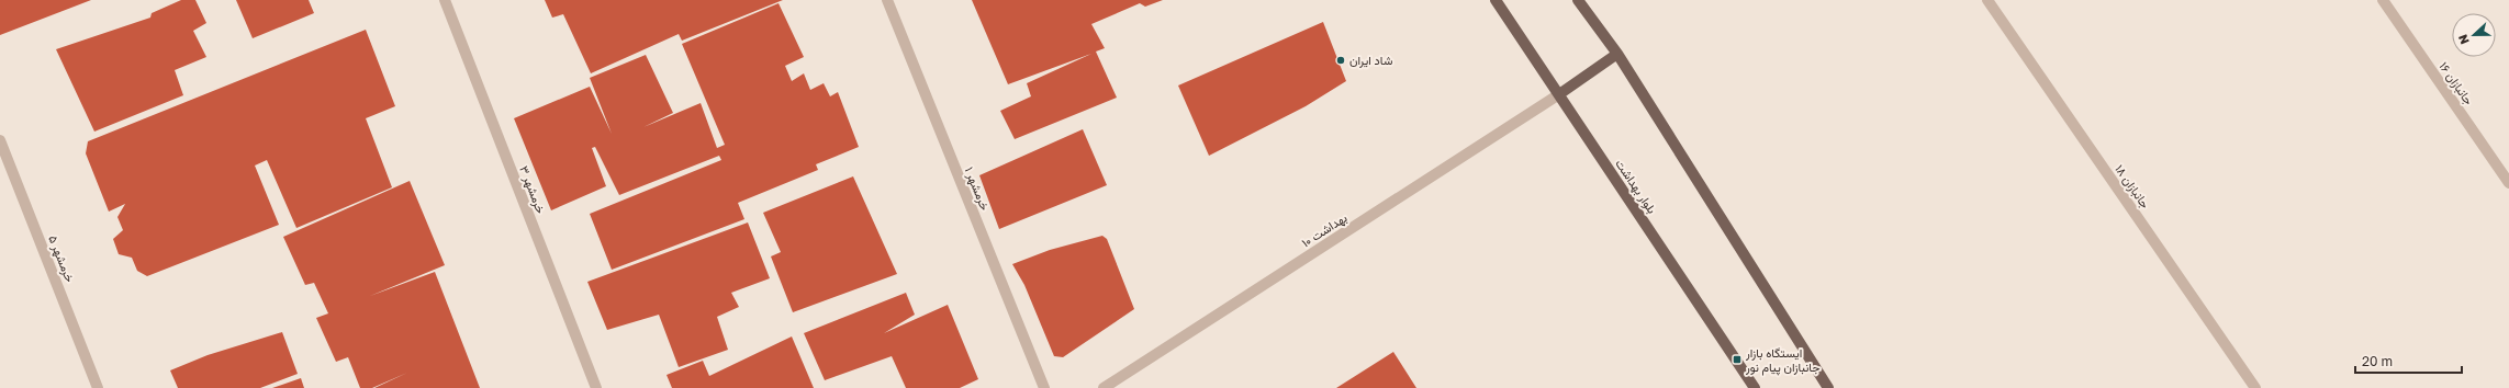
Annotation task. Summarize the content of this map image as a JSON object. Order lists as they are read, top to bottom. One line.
{"streets":{"main road":["بلوار بهداشت"],"street":["جانبازان ۱۶","جانبازان ۱۸","خرمشهر ۱","خرمشهر ۳","بهداشت ۱۰","خرمشهر ۵"]},"crossings":[["بلوار بهداشت","بهداشت ۱۰"]],"places":{"other":["شاد ایران"],"transit":["ایستگاه بازار جانبازان پیام نور"]},"scale_bar":"20 m","north":"left"}
